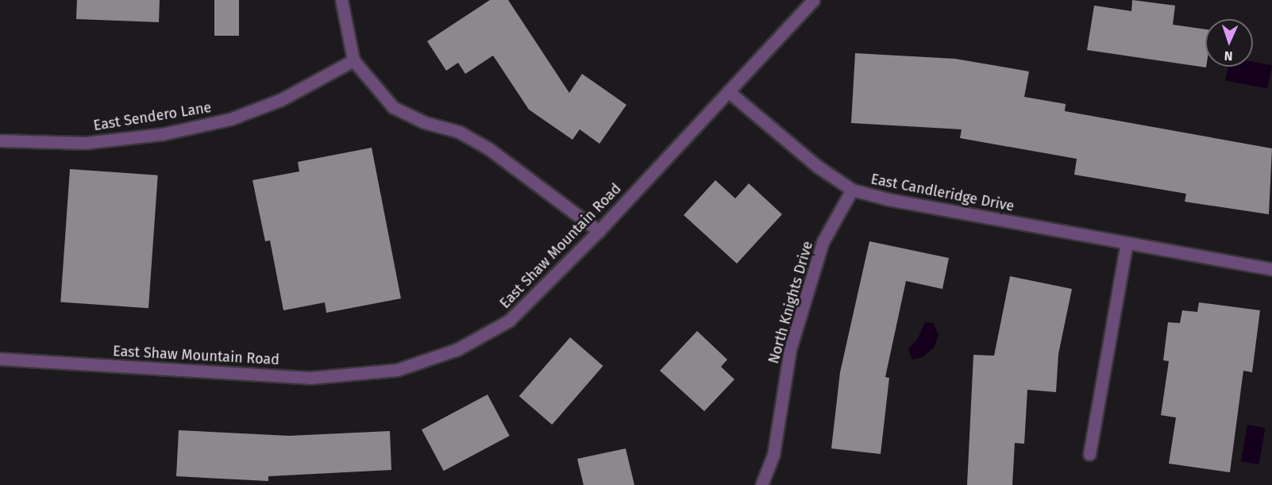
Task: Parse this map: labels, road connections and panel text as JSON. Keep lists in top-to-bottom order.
{
  "streets": {
    "street": [
      "East Sendero Lane",
      "East Candleridge Drive",
      "East Shaw Mountain Road",
      "North Knights Drive"
    ]
  },
  "crossings": [
    ["East Candleridge Drive", "East Shaw Mountain Road"],
    ["East Candleridge Drive", "North Knights Drive"]
  ],
  "north": "bottom"
}
